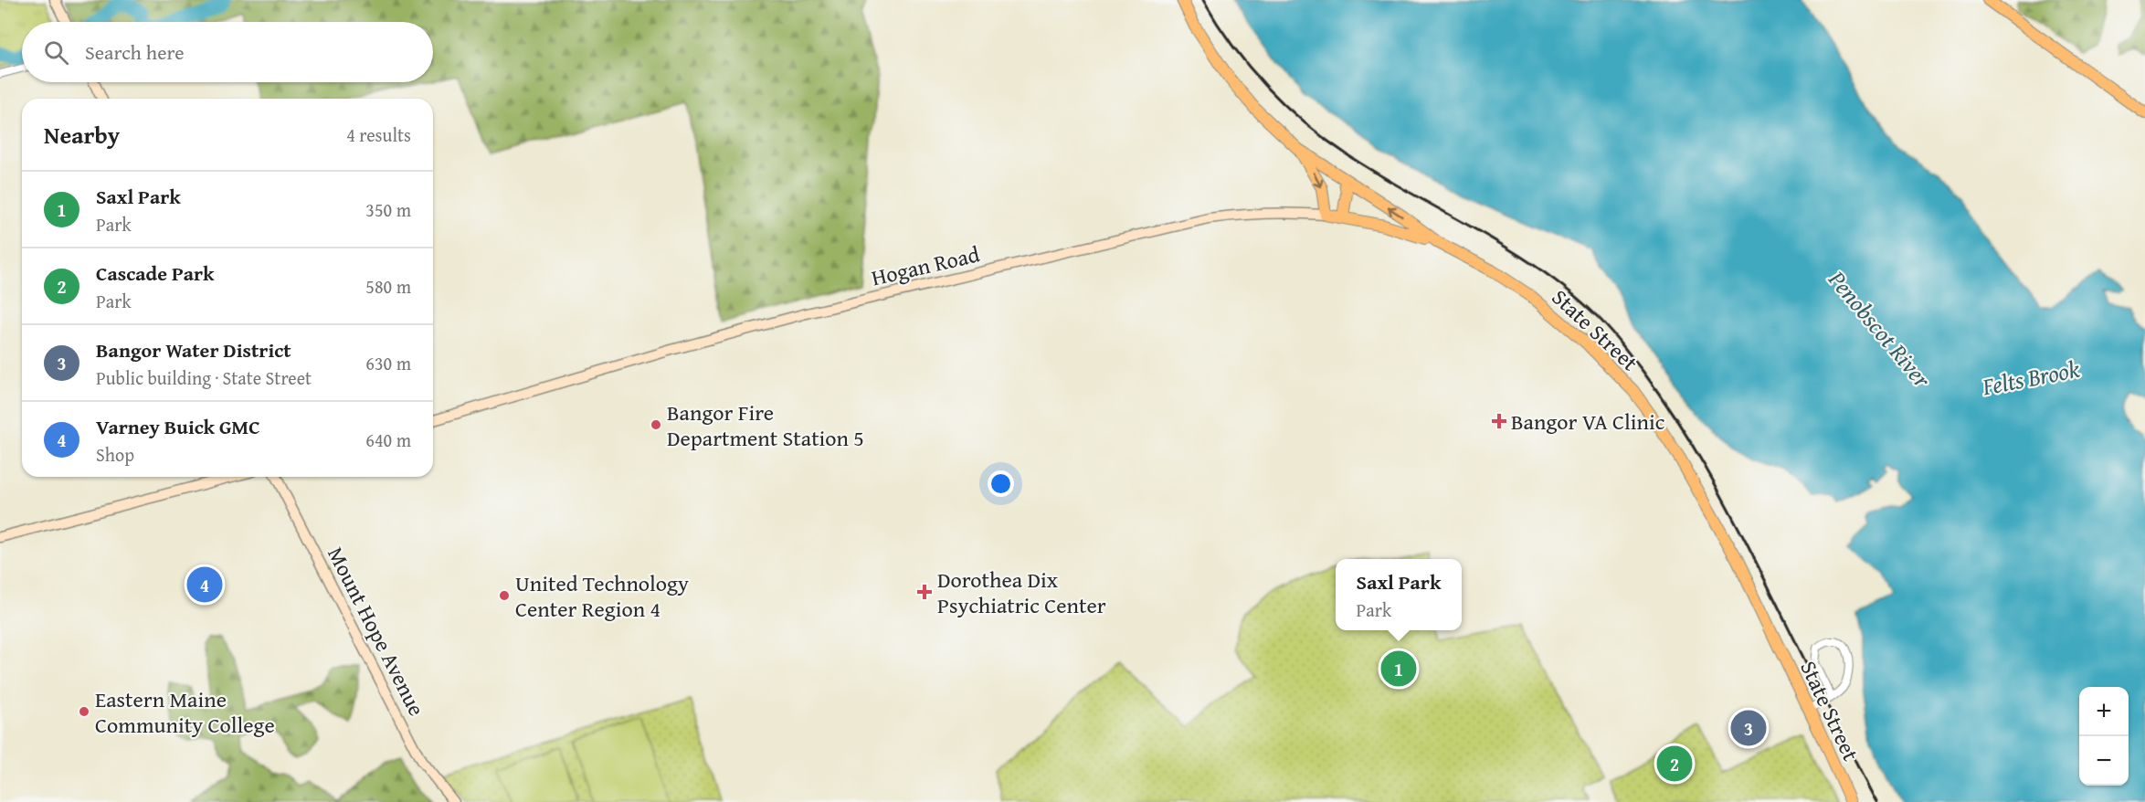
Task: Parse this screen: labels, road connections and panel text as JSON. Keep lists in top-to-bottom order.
{
  "streets": {
    "main road": ["Hogan Road", "State Street", "Mount Hope Avenue"]
  },
  "crossings": [
    ["Hogan Road", "State Street"]
  ],
  "water": ["Penobscot River", "Felts Brook"],
  "places": {
    "health": ["Bangor VA Clinic", "Dorothea Dix Psychiatric Center"],
    "other": ["Bangor Fire Department Station 5", "United Technology Center Region 4", "Eastern Maine Community College"]
  },
  "page": {
    "search": "Search here",
    "heading": ["Nearby", "4 results"],
    "list": [
      {
        "mark": "1",
        "name": "Saxl Park",
        "note": "Park",
        "value": "350 m"
      },
      {
        "mark": "2",
        "name": "Cascade Park",
        "note": "Park",
        "value": "580 m"
      },
      {
        "mark": "3",
        "name": "Bangor Water District",
        "note": "Public building · State Street",
        "value": "630 m"
      },
      {
        "mark": "4",
        "name": "Varney Buick GMC",
        "note": "Shop",
        "value": "640 m"
      }
    ],
    "popup": ["Saxl Park", "Park"],
    "pins": [
      "4",
      "1",
      "3",
      "2"
    ],
    "map_buttons": ["+", "−"]
  }
}
